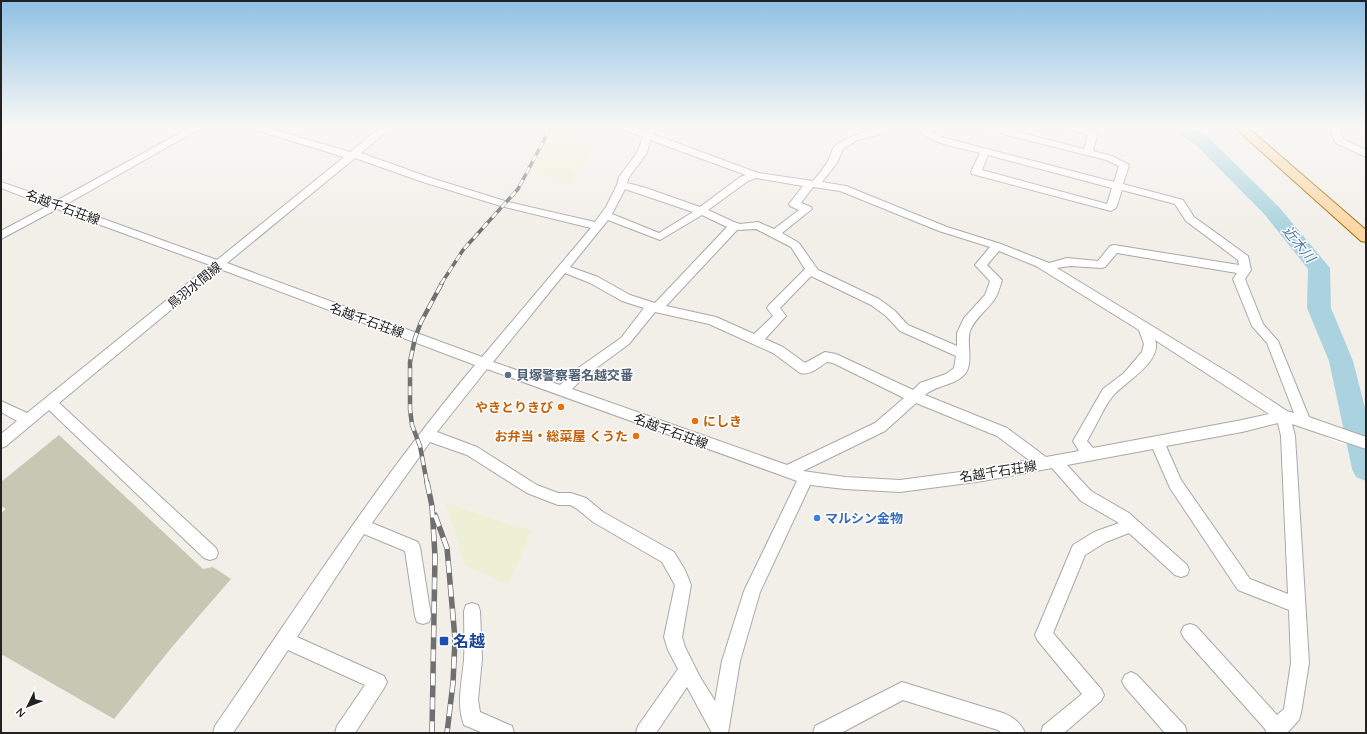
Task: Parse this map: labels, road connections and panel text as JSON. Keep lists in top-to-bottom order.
{
  "streets": {
    "street": ["名越千石荘線", "鳥羽水間線"]
  },
  "crossings": [
    ["名越千石荘線", "鳥羽水間線"]
  ],
  "water": ["近木川"],
  "places": {
    "other": [
      "貝塚警察署名越交番",
      "やきとりきび",
      "にしき",
      "お弁当・総菜屋 くうた",
      "マルシン金物"
    ],
    "transit": ["名越"]
  },
  "north": "bottom left"
}
